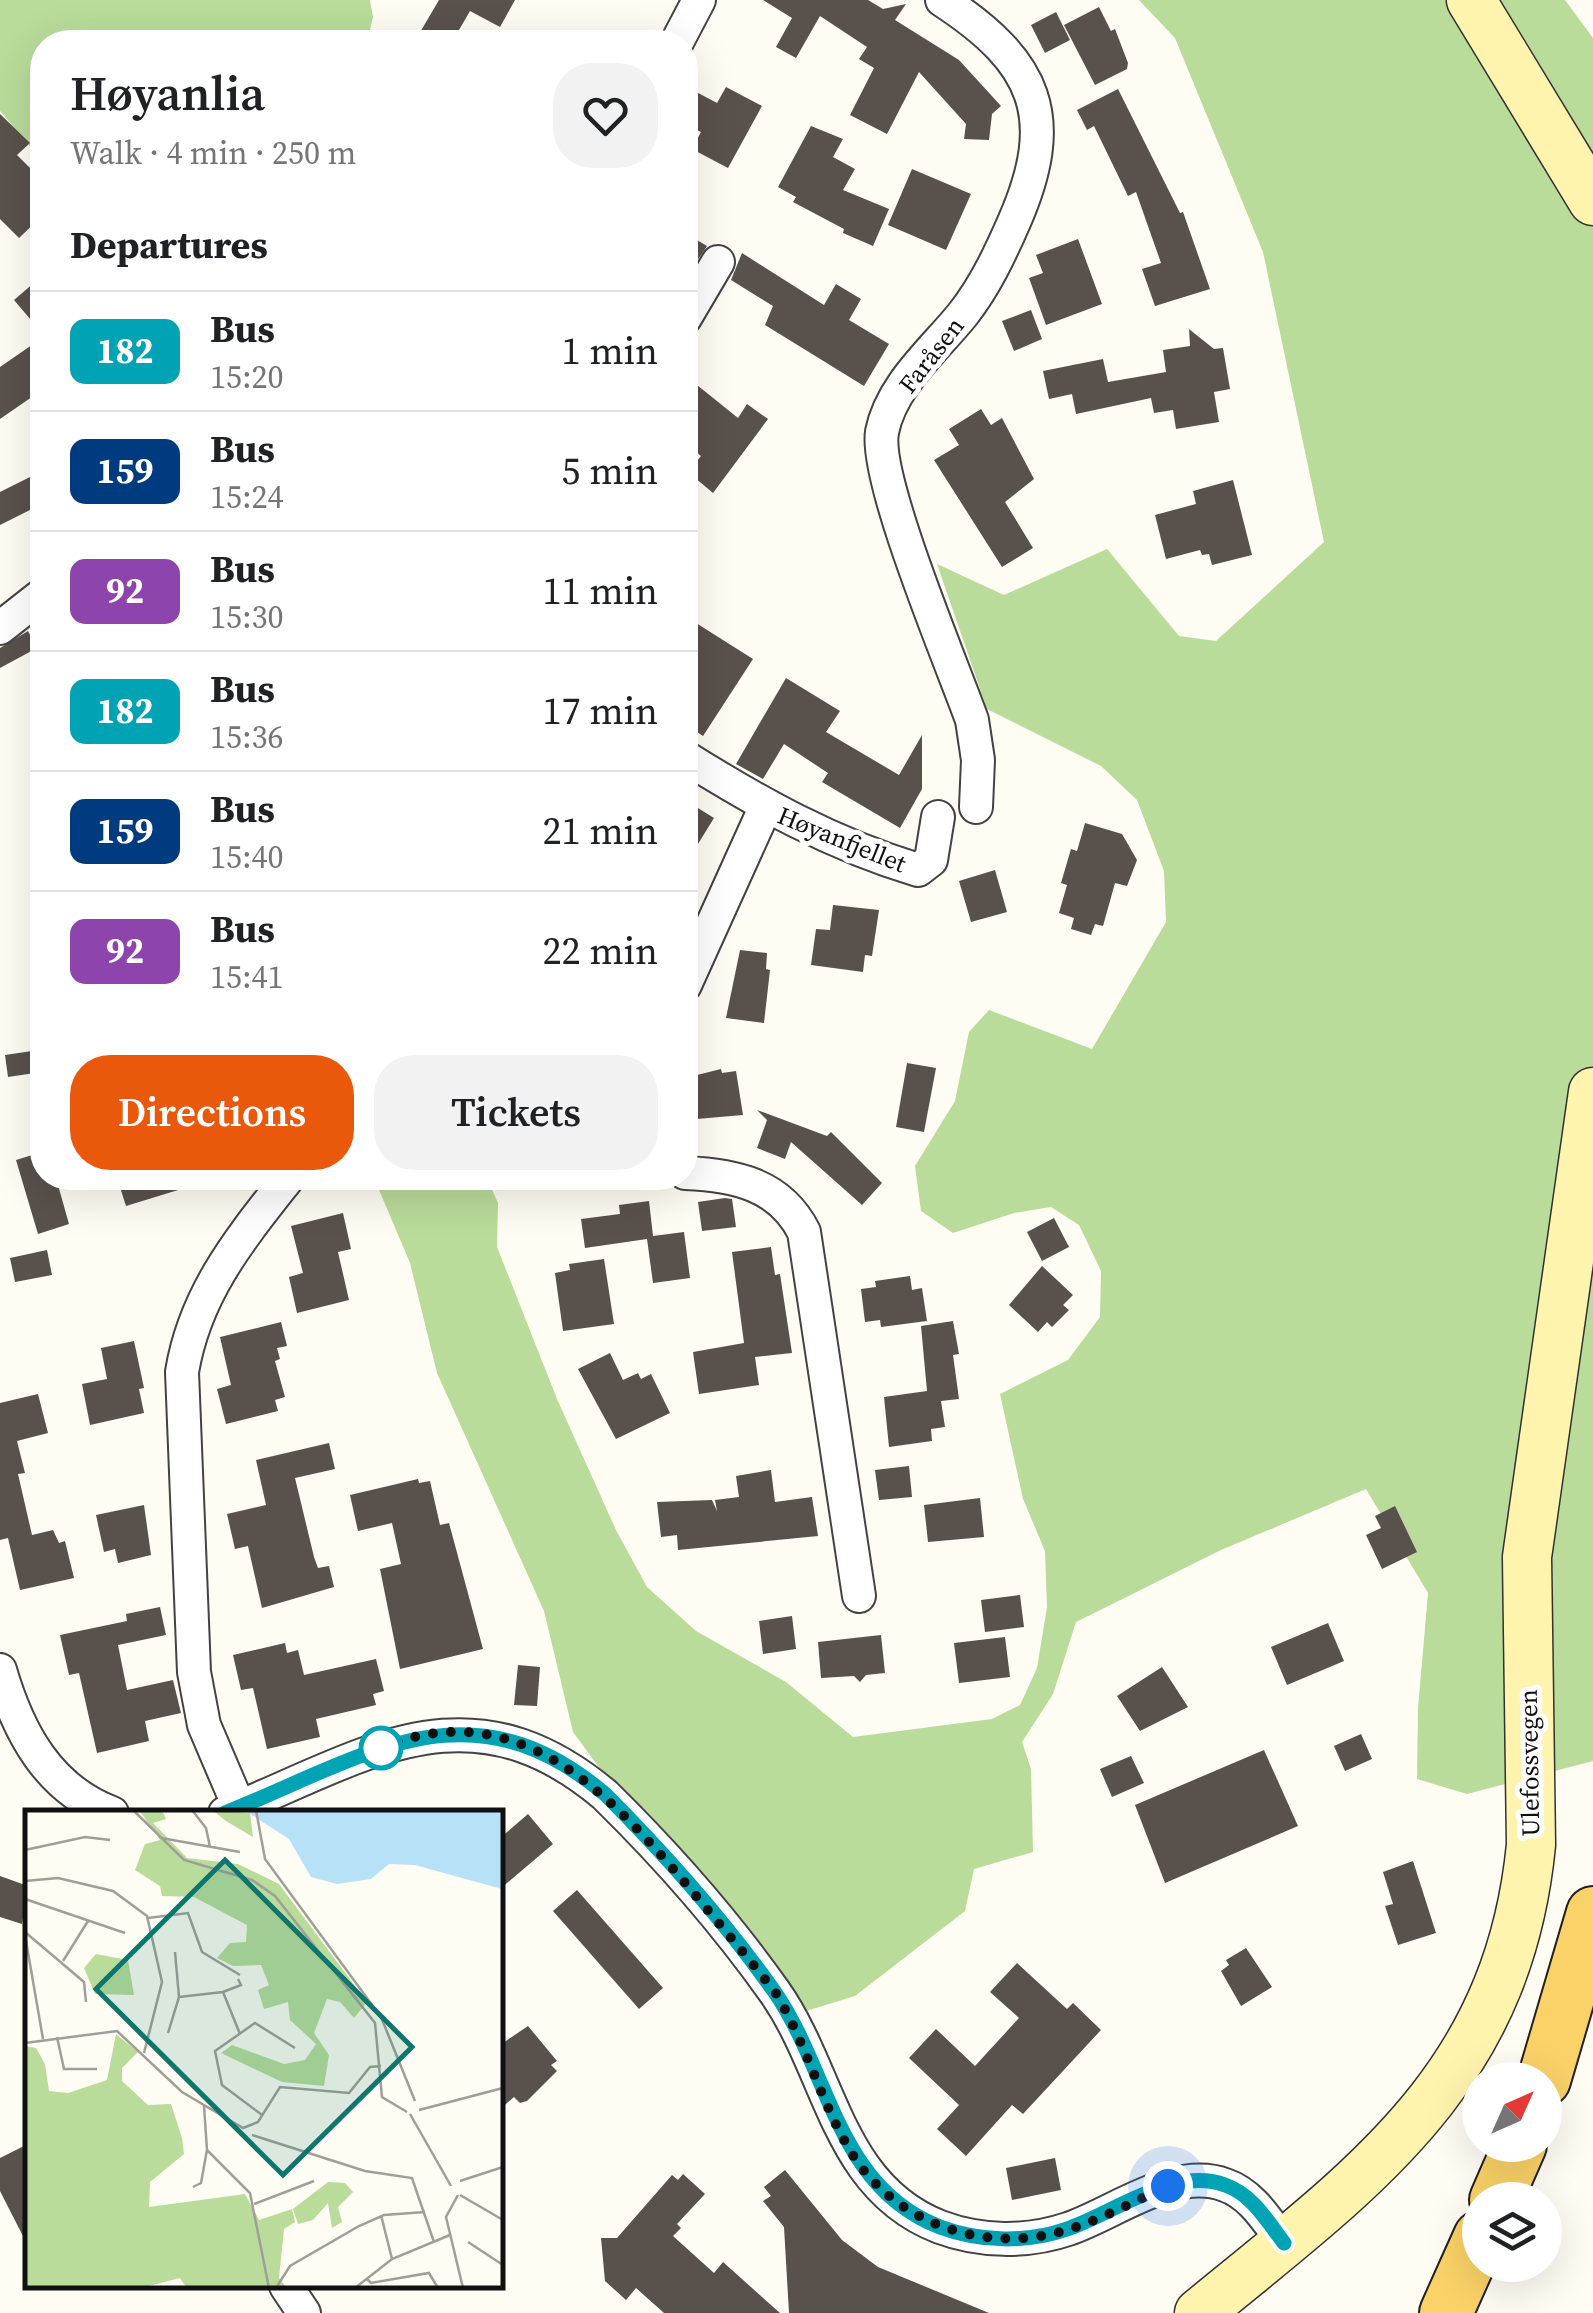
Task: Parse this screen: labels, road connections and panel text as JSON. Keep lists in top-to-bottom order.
{
  "streets": {
    "street": ["Faråsen", "Høyanfjellet", "Ulefossvegen"]
  },
  "lines": ["bus line 182"],
  "north": "top right",
  "page": {
    "heading": [
      ["Høyanlia", "Walk · 4 min · 250 m"],
      "Departures"
    ],
    "list": [
      {
        "mark": "182",
        "name": "Bus",
        "note": "15:20",
        "value": "1 min"
      },
      {
        "mark": "159",
        "name": "Bus",
        "note": "15:24",
        "value": "5 min"
      },
      {
        "mark": "92",
        "name": "Bus",
        "note": "15:30",
        "value": "11 min"
      },
      {
        "mark": "182",
        "name": "Bus",
        "note": "15:36",
        "value": "17 min"
      },
      {
        "mark": "159",
        "name": "Bus",
        "note": "15:40",
        "value": "21 min"
      },
      {
        "mark": "92",
        "name": "Bus",
        "note": "15:41",
        "value": "22 min"
      }
    ],
    "buttons": ["Directions", "Tickets"]
  }
}
